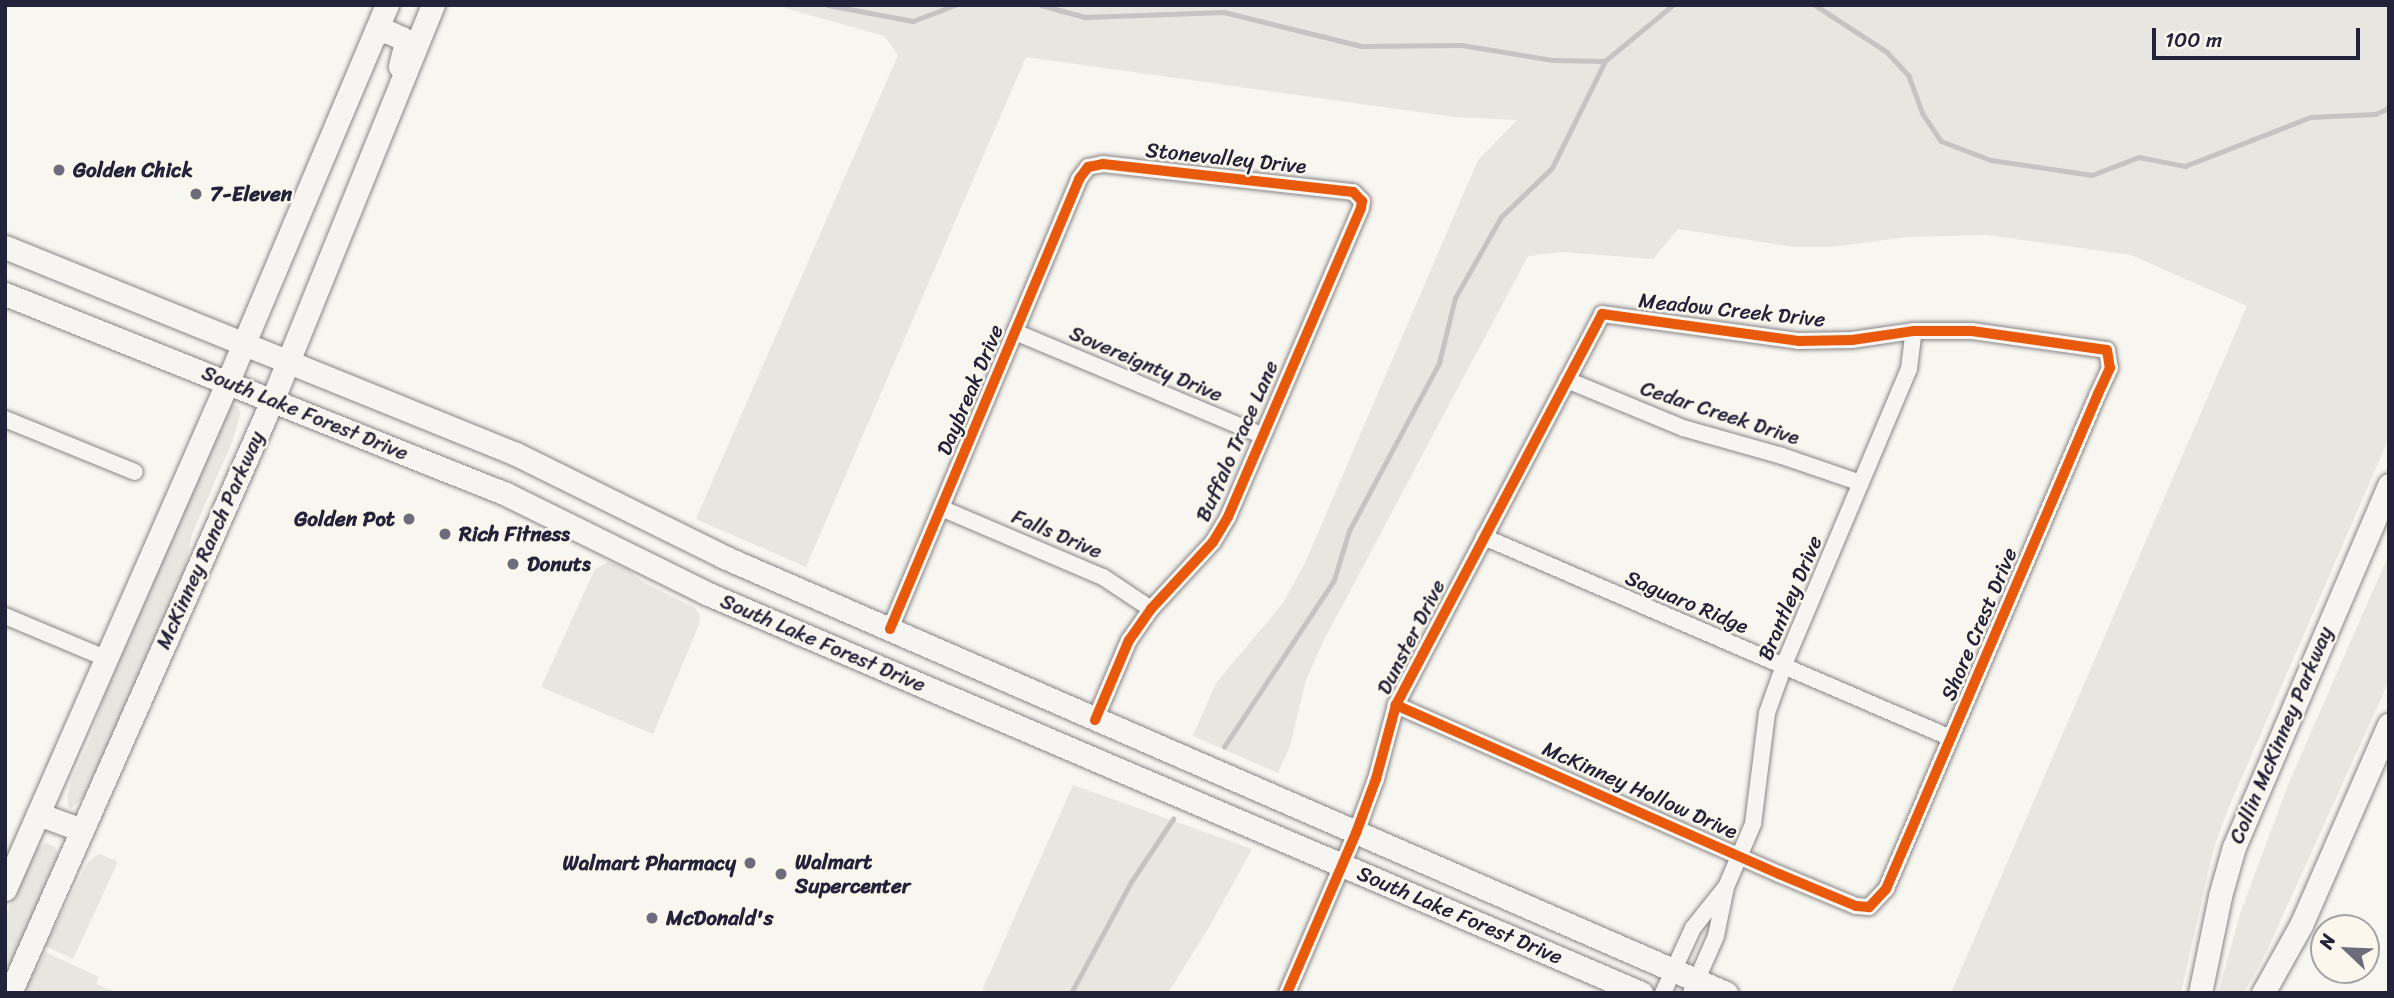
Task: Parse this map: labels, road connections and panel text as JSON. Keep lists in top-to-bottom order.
{
  "streets": {
    "main road": ["South Lake Forest Drive", "McKinney Ranch Parkway", "Collin McKinney Parkway"],
    "street": [
      "Stonevalley Drive",
      "Meadow Creek Drive",
      "Sovereignty Drive",
      "Daybreak Drive",
      "Cedar Creek Drive",
      "Buffalo Trace Lane",
      "Falls Drive",
      "Brantley Drive",
      "Saguaro Ridge",
      "Shore Crest Drive",
      "Dunster Drive",
      "McKinney Hollow Drive"
    ]
  },
  "crossings": [
    ["Stonevalley Drive", "Daybreak Drive"],
    ["Stonevalley Drive", "Buffalo Trace Lane"],
    ["Meadow Creek Drive", "Brantley Drive"],
    ["Meadow Creek Drive", "Shore Crest Drive"],
    ["Meadow Creek Drive", "Dunster Drive"],
    ["Sovereignty Drive", "Daybreak Drive"],
    ["Sovereignty Drive", "Buffalo Trace Lane"],
    ["Daybreak Drive", "South Lake Forest Drive"],
    ["Daybreak Drive", "Falls Drive"],
    ["South Lake Forest Drive", "Buffalo Trace Lane"],
    ["South Lake Forest Drive", "McKinney Ranch Parkway"],
    ["South Lake Forest Drive", "Brantley Drive"],
    ["South Lake Forest Drive", "Dunster Drive"],
    ["Cedar Creek Drive", "Brantley Drive"],
    ["Cedar Creek Drive", "Dunster Drive"],
    ["Buffalo Trace Lane", "Falls Drive"],
    ["Brantley Drive", "Saguaro Ridge"],
    ["Brantley Drive", "McKinney Hollow Drive"],
    ["Saguaro Ridge", "Shore Crest Drive"],
    ["Saguaro Ridge", "Dunster Drive"],
    ["Shore Crest Drive", "McKinney Hollow Drive"],
    ["Dunster Drive", "McKinney Hollow Drive"]
  ],
  "places": [
    "Golden Chick",
    "7-Eleven",
    "Golden Pot",
    "Rich Fitness",
    "Donuts",
    "Walmart Pharmacy",
    "Walmart Supercenter",
    "McDonald's"
  ],
  "scale_bar": "100 m",
  "north": "top left"
}
